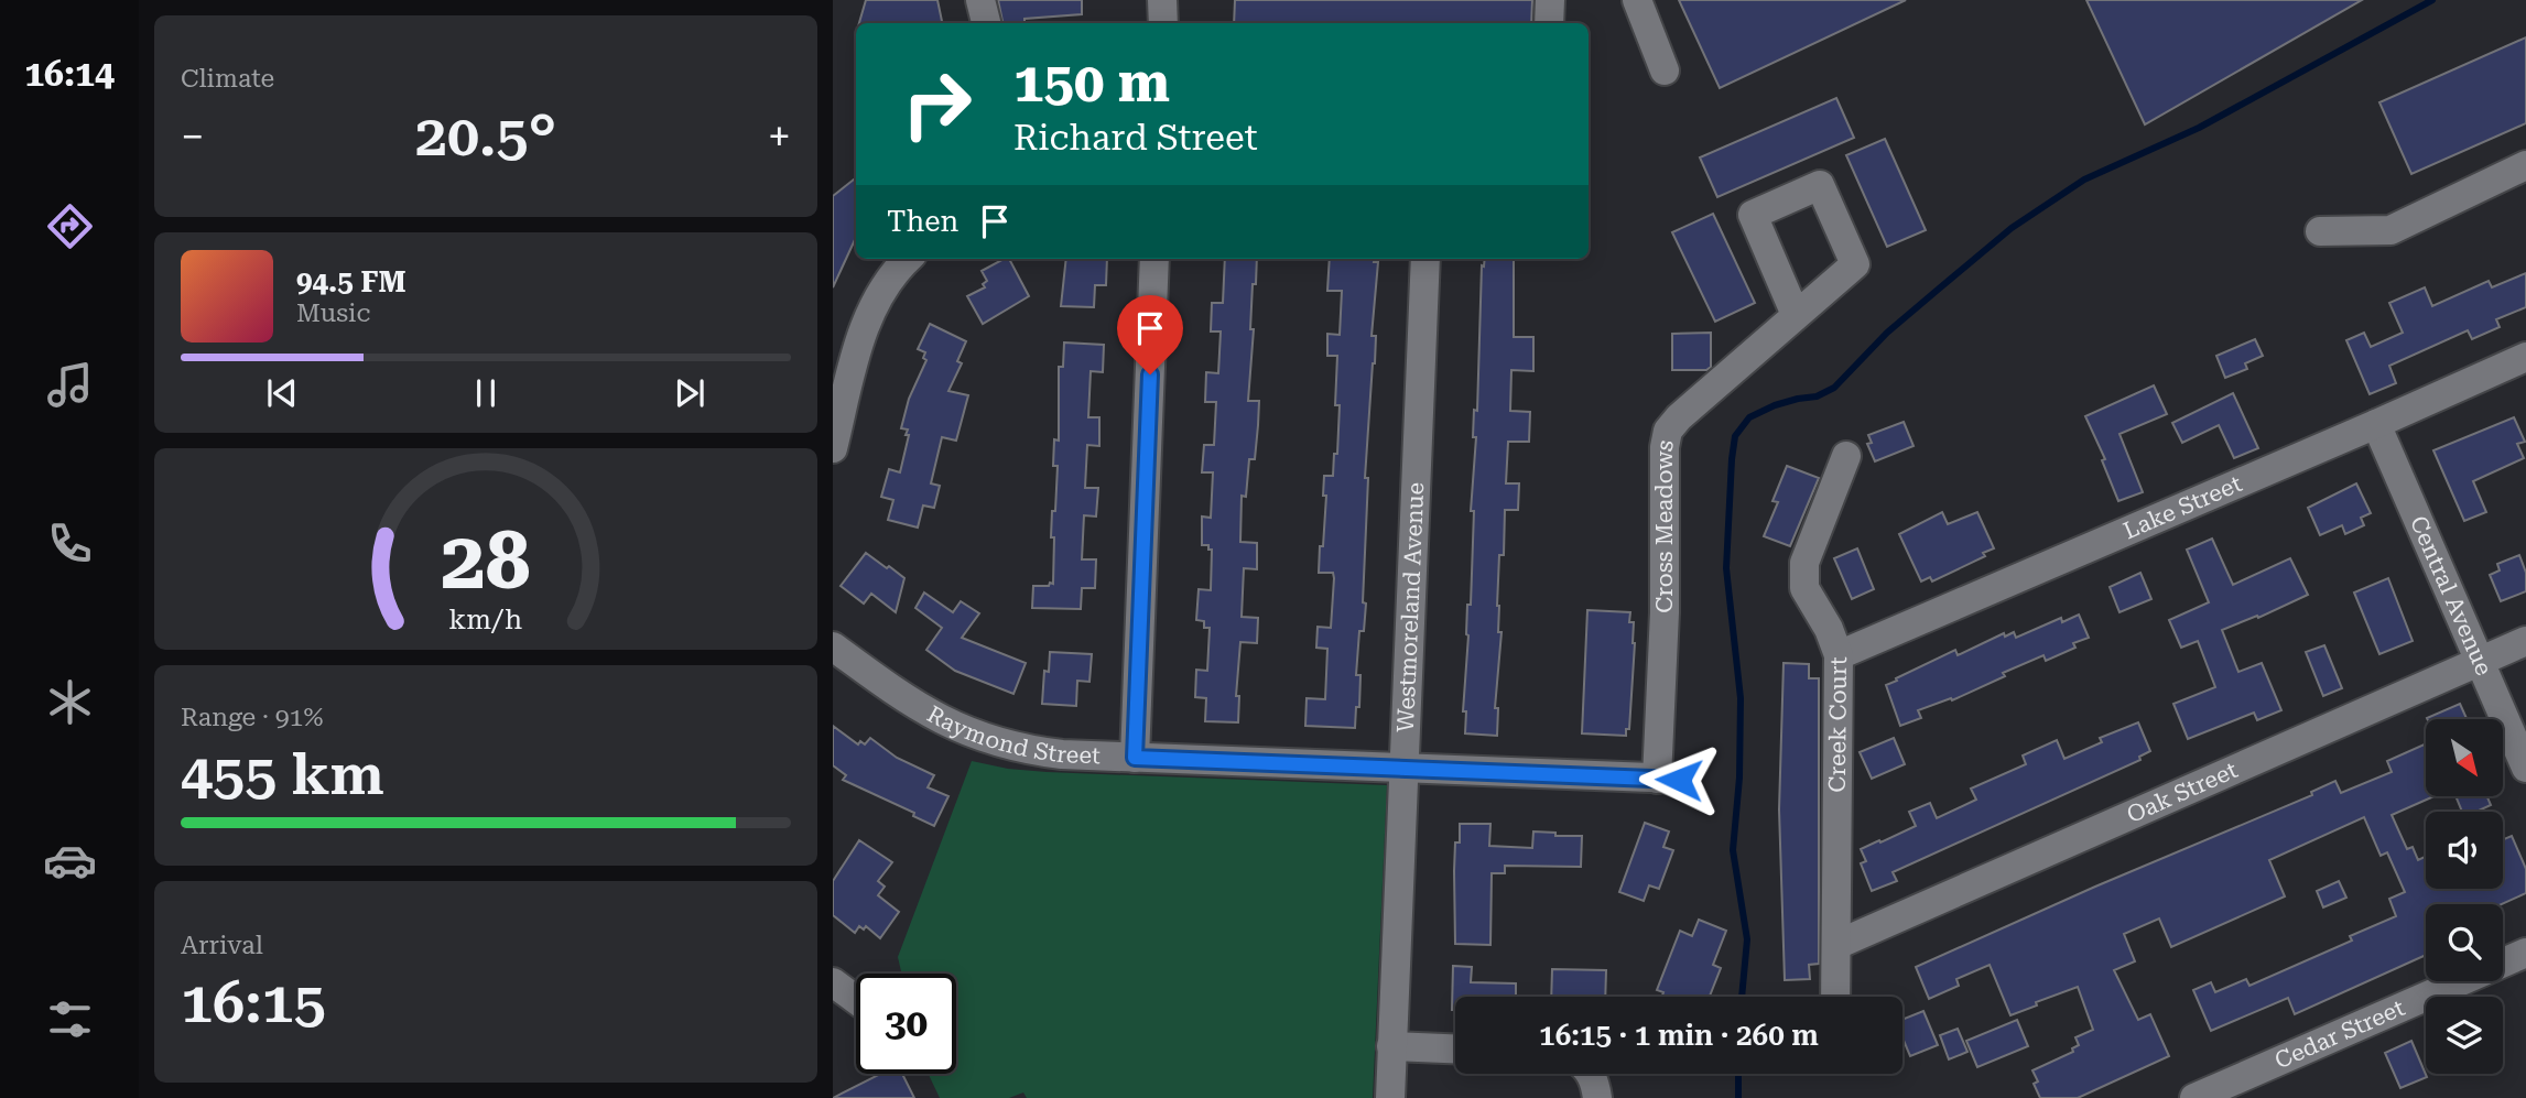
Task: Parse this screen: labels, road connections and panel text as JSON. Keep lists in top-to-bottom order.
{
  "streets": {
    "street": [
      "Lake Street",
      "Cross Meadows",
      "Central Avenue",
      "Westmoreland Avenue",
      "Creek Court",
      "Raymond Street",
      "Oak Street",
      "Cedar Street"
    ]
  },
  "crossings": [
    ["Lake Street", "Central Avenue"],
    ["Lake Street", "Creek Court"],
    ["Cross Meadows", "Raymond Street"],
    ["Central Avenue", "Oak Street"],
    ["Westmoreland Avenue", "Raymond Street"],
    ["Creek Court", "Oak Street"]
  ],
  "north": "bottom right",
  "page": {
    "tabs": "16:14",
    "tile": [
      "Climate",
      ["Range · 91%", "455 km"],
      ["Arrival", "16:15"]
    ],
    "turn": ["150 m", "Richard Street"],
    "heat": ["−", "20.5°", "+"],
    "then": "Then",
    "song": ["94.5 FM", "Music"],
    "limit": "30",
    "trip": "16:15 · 1 min · 260 m",
    "gauge": ["28", "km/h"]
  }
}
